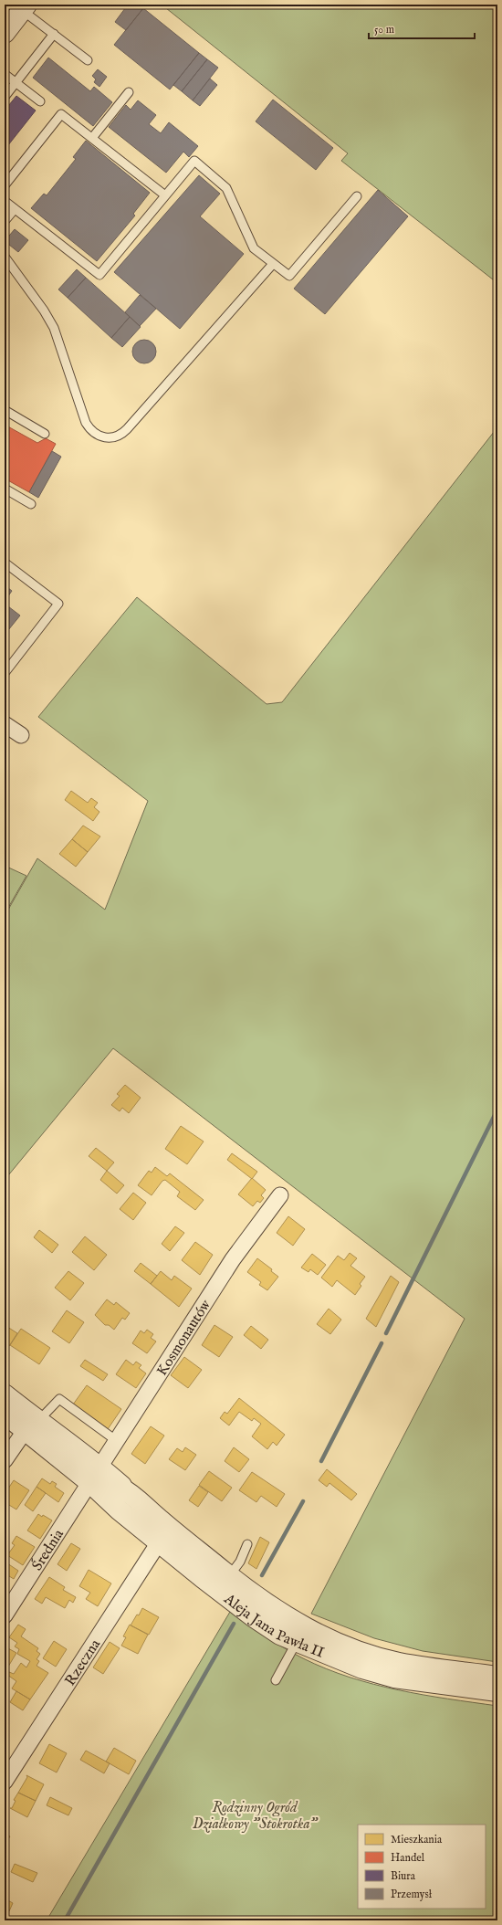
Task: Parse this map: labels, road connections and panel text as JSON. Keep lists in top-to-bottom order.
{
  "streets": {
    "street": [
      "Kosmonautów",
      "Średnia",
      "Aleja Jana Pawła II",
      "Rzeczna"
    ]
  },
  "crossings": [
    ["Kosmonautów", "Średnia"],
    ["Kosmonautów", "Aleja Jana Pawła II"],
    ["Średnia", "Aleja Jana Pawła II"],
    ["Aleja Jana Pawła II", "Rzeczna"]
  ],
  "parks": ["Rodzinny Ogród Działkowy \"Stokrotka\""],
  "legend": [
    "Mieszkania",
    "Handel",
    "Biura",
    "Przemysł"
  ],
  "scale_bar": "50 m"
}
